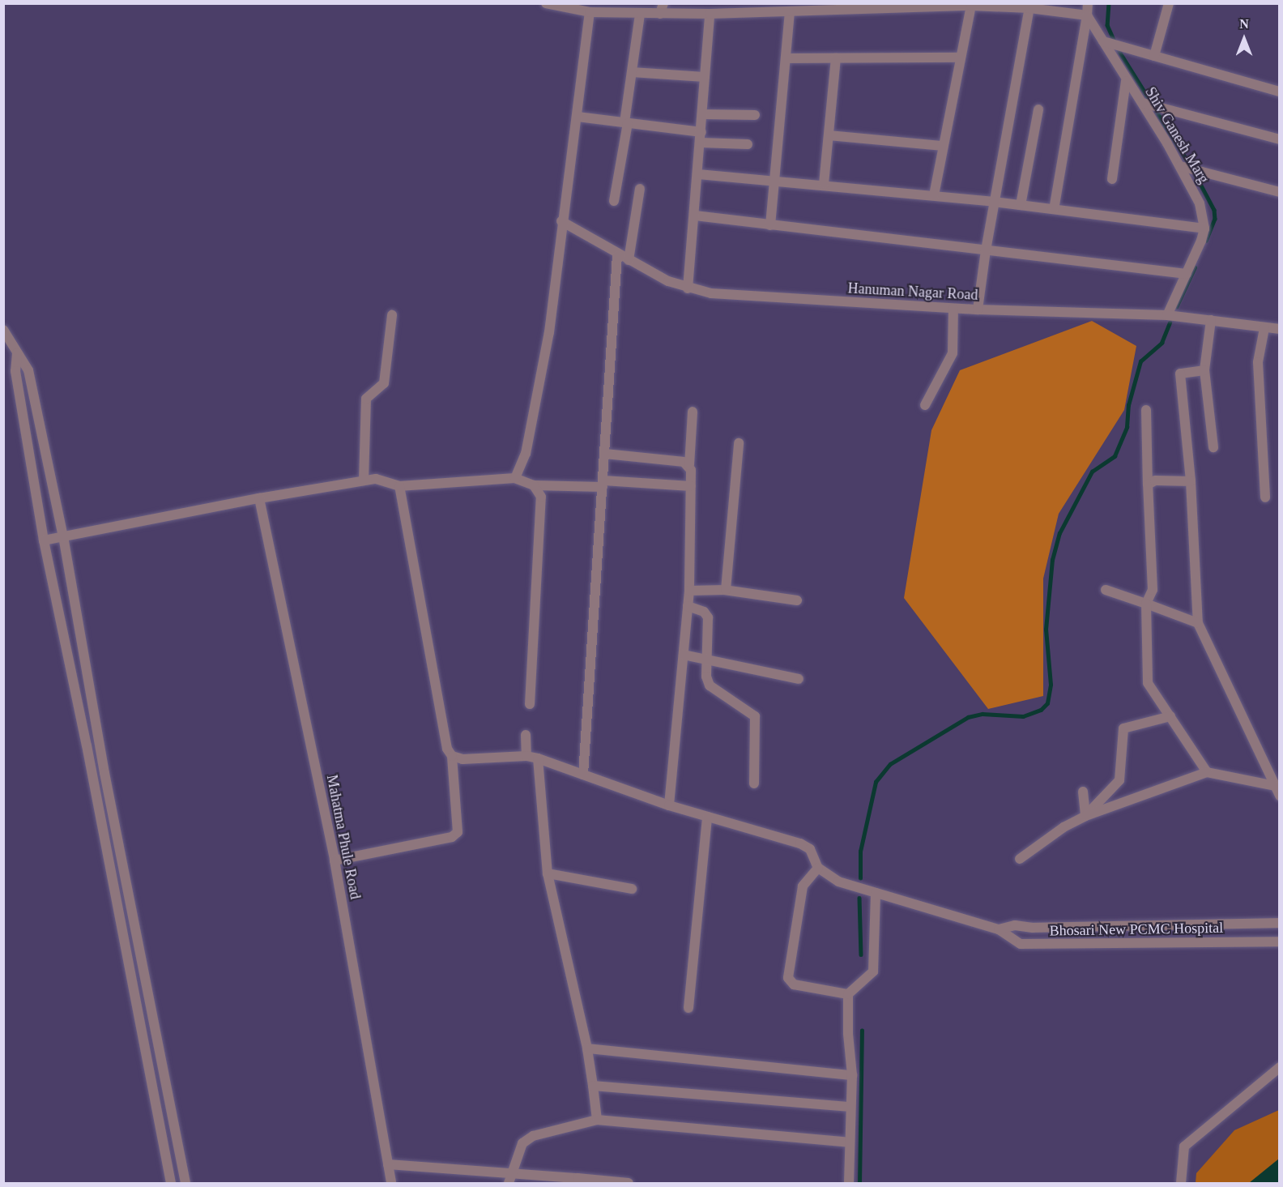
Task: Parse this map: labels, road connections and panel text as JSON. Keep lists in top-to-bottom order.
{
  "streets": {
    "street": [
      "Shiv Ganesh Marg",
      "Hanuman Nagar Road",
      "Mahatma Phule Road",
      "Bhosari New PCMC Hospital"
    ]
  },
  "crossings": [
    ["Shiv Ganesh Marg", "Hanuman Nagar Road"]
  ],
  "north": "top"
}
